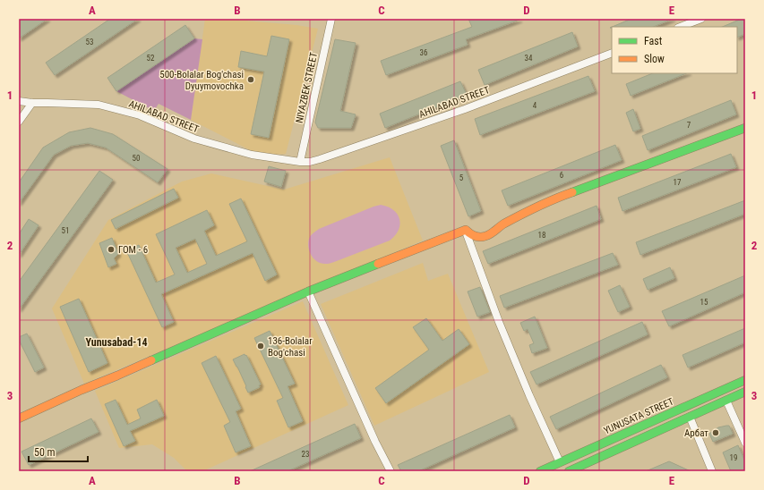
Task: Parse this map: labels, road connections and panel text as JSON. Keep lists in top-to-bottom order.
{
  "streets": {
    "street": ["NIYAZBEK STREET", "AHILABAD STREET", "YUNUSATA STREET"]
  },
  "crossings": [
    ["NIYAZBEK STREET", "AHILABAD STREET"]
  ],
  "districts": ["Yunusabad-14"],
  "places": [
    "500-Bolalar Bog'chasi Dyuymovochka",
    "ГОМ - 6",
    "136-Bolalar Bog'chasi",
    "Арбат"
  ],
  "house_numbers": [
    "53",
    "36",
    "52",
    "34",
    "4",
    "7",
    "50",
    "6",
    "5",
    "17",
    "51",
    "18",
    "15",
    "23",
    "19"
  ],
  "legend": ["Fast", "Slow"],
  "scale_bar": "50 m",
  "grid": {
    "columns": [
      "A",
      "B",
      "C",
      "D",
      "E"
    ],
    "rows": ["1", "2", "3"]
  }
}
